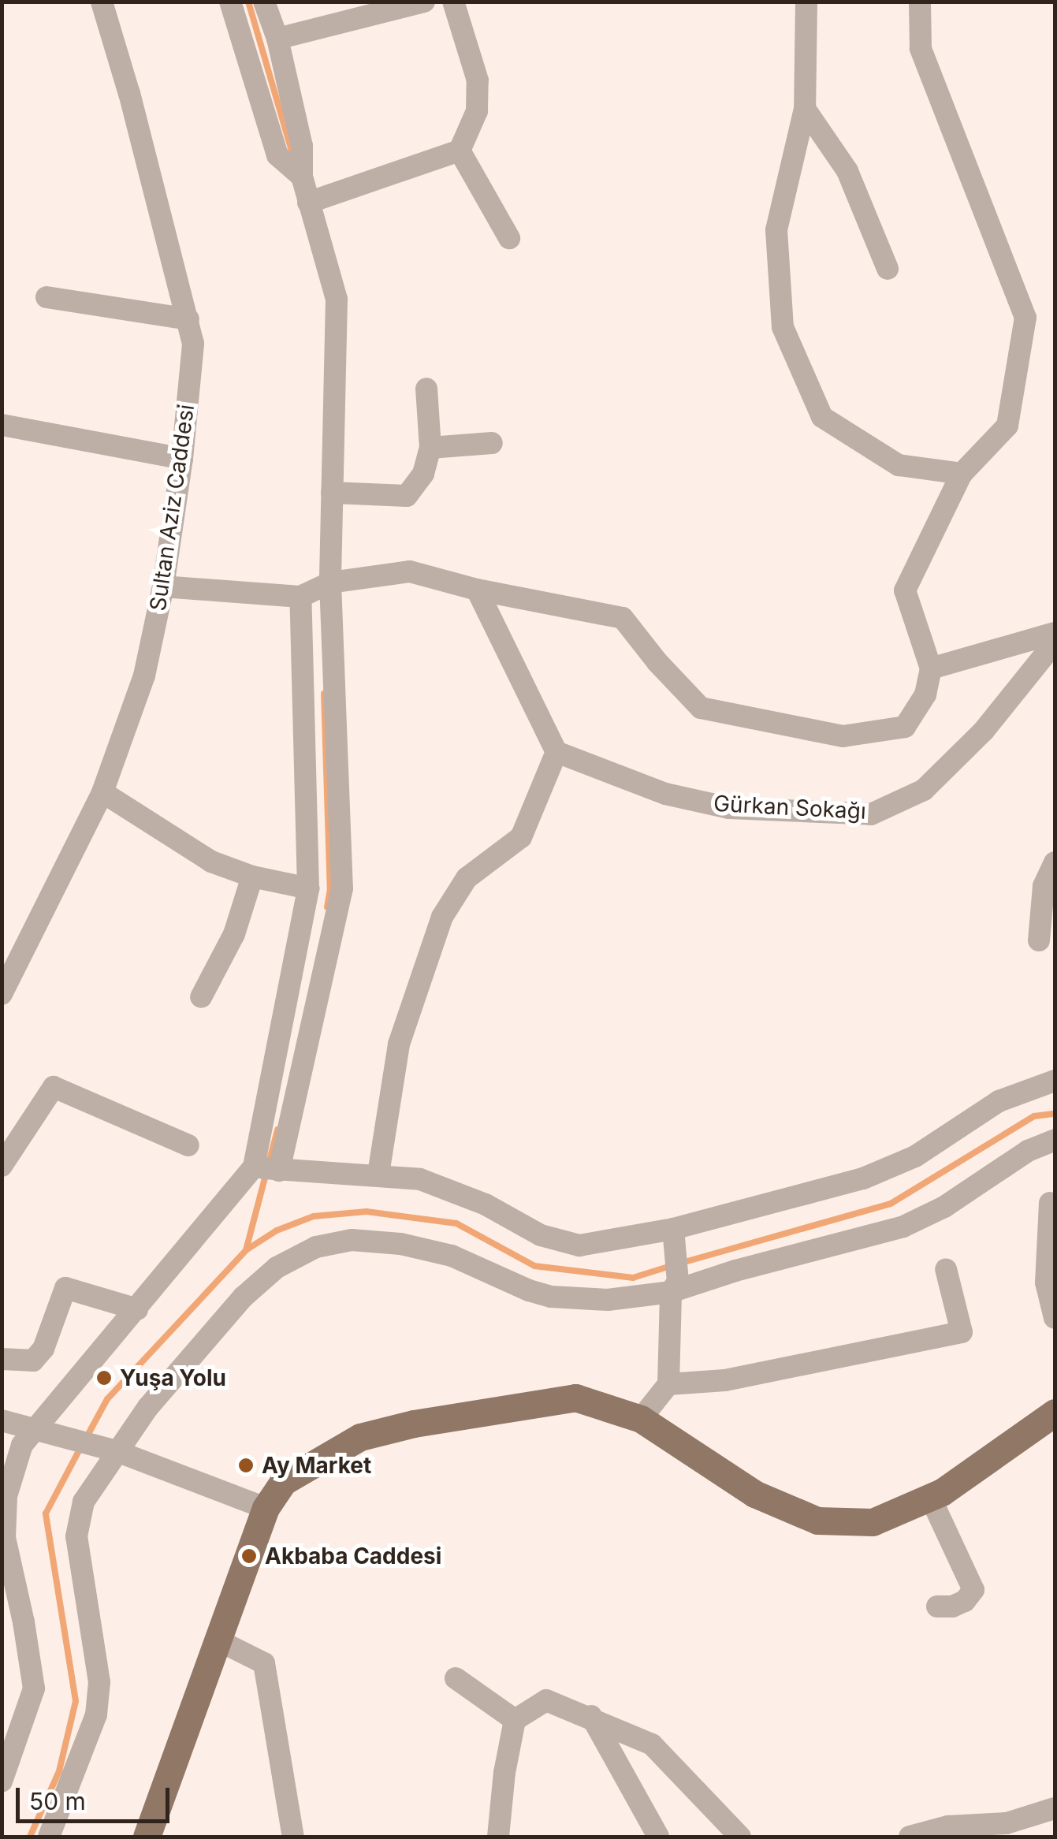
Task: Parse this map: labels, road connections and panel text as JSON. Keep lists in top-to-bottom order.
{
  "streets": {
    "street": ["Sultan Aziz Caddesi", "Gürkan Sokağı"]
  },
  "places": ["Yuşa Yolu", "Ay Market", "Akbaba Caddesi"],
  "scale_bar": "50 m"
}
